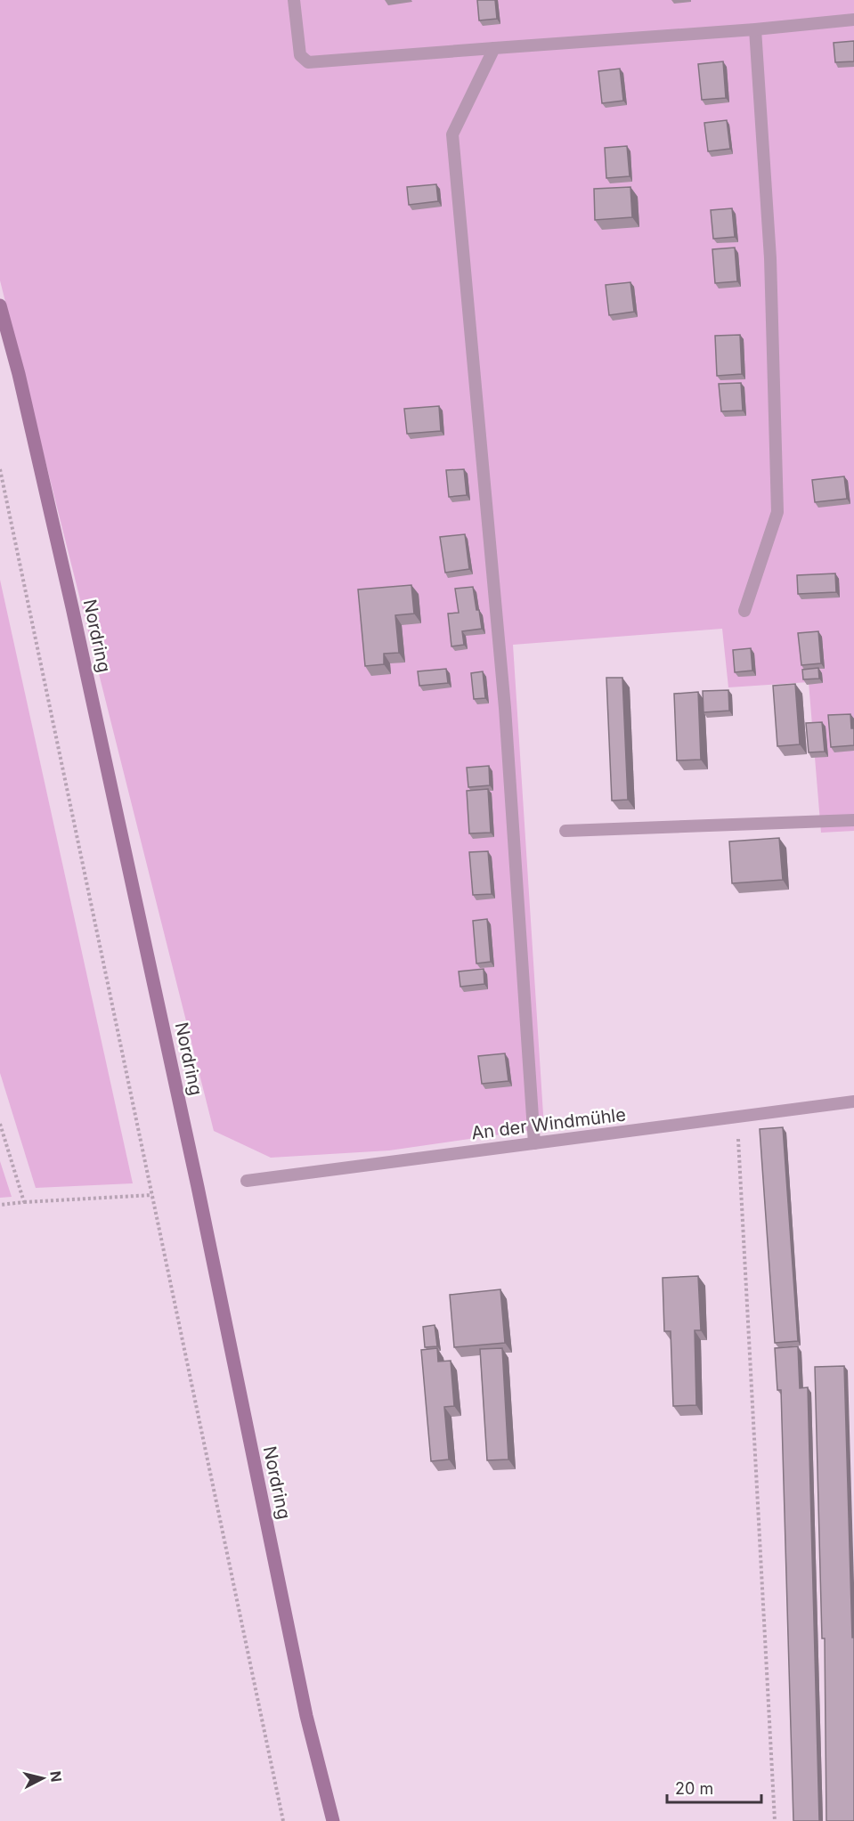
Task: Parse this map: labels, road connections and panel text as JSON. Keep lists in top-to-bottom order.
{
  "streets": {
    "main road": ["Nordring"],
    "lane": ["An der Windmühle"]
  },
  "scale_bar": "20 m",
  "north": "right"
}
